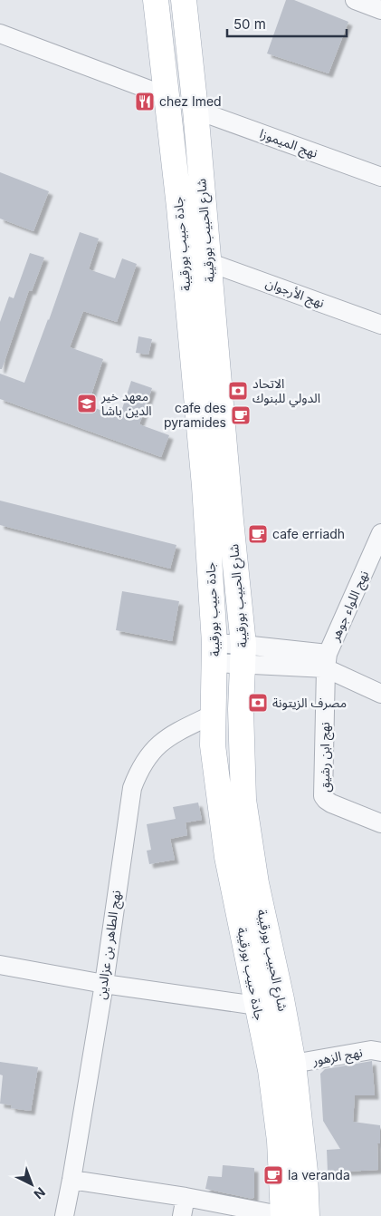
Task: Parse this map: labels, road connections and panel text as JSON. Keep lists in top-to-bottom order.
{
  "streets": {
    "main road": ["شارع الحبيب بورقيبة", "جادة حبيب بورقيبة"],
    "street": [
      "نهج الميموزا",
      "نهج الأرجوان",
      "نهج اللواء جوهر",
      "نهج ابن رشيق",
      "نهج الطاهر بن عزالدين",
      "نهج الزهور"
    ]
  },
  "crossings": [
    ["نهج الميموزا", "شارع الحبيب بورقيبة"],
    ["شارع الحبيب بورقيبة", "نهج الأرجوان"],
    ["شارع الحبيب بورقيبة", "نهج الزهور"],
    ["جادة حبيب بورقيبة", "نهج الطاهر بن عزالدين"],
    ["نهج اللواء جوهر", "نهج ابن رشيق"]
  ],
  "places": {
    "restaurant": ["chez Imed"],
    "bank": ["الاتحاد الدولي للبنوك", "مصرف الزيتونة"],
    "school or university": ["معهد خير الدين باشا"],
    "cafe": ["cafe des pyramides", "cafe erriadh", "la veranda"]
  },
  "scale_bar": "50 m",
  "north": "bottom right"
}
